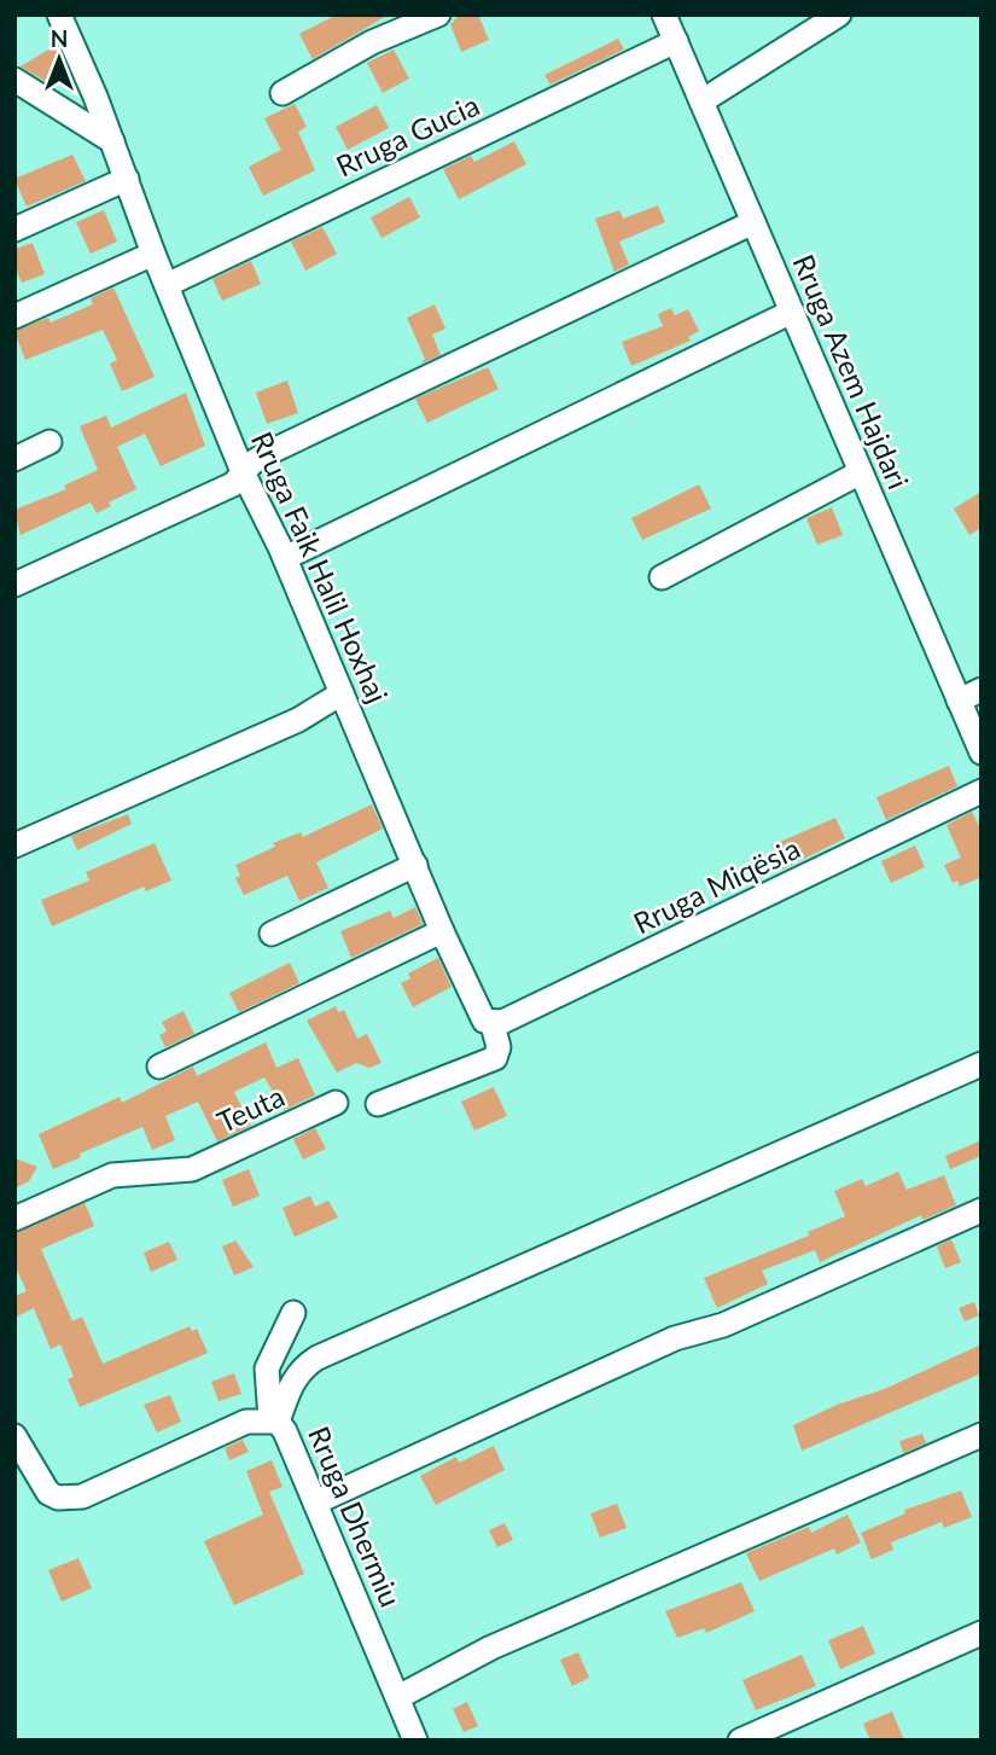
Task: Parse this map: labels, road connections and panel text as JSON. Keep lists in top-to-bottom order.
{
  "streets": {
    "street": [
      "Rruga Gucia",
      "Rruga Azem Hajdari",
      "Rruga Faik Halil Hoxhaj",
      "Rruga Miqësia",
      "Teuta",
      "Rruga Dhermiu"
    ]
  },
  "crossings": [
    ["Rruga Gucia", "Rruga Azem Hajdari"],
    ["Rruga Gucia", "Rruga Faik Halil Hoxhaj"],
    ["Rruga Faik Halil Hoxhaj", "Rruga Miqësia"]
  ],
  "north": "top"
}
